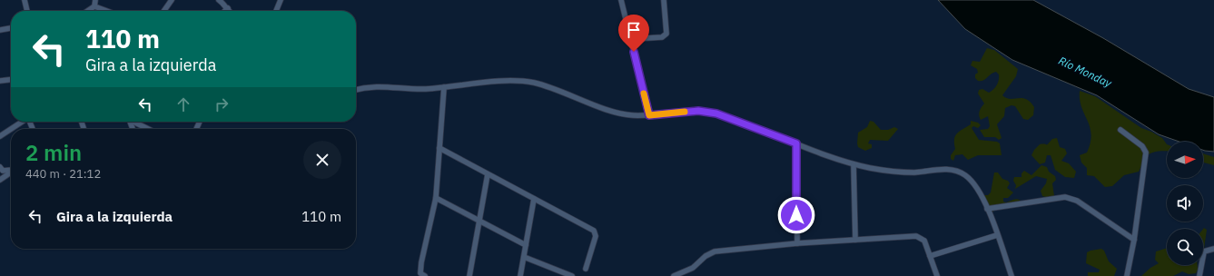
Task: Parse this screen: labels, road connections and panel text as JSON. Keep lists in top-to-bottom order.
{
  "water": ["Río Monday"],
  "north": "right",
  "page": {
    "turn": ["110 m", "Gira a la izquierda"],
    "heading": ["2 min", "440 m · 21:12"],
    "list": [
      {
        "name": "Gira a la izquierda",
        "value": "110 m"
      }
    ]
  }
}
